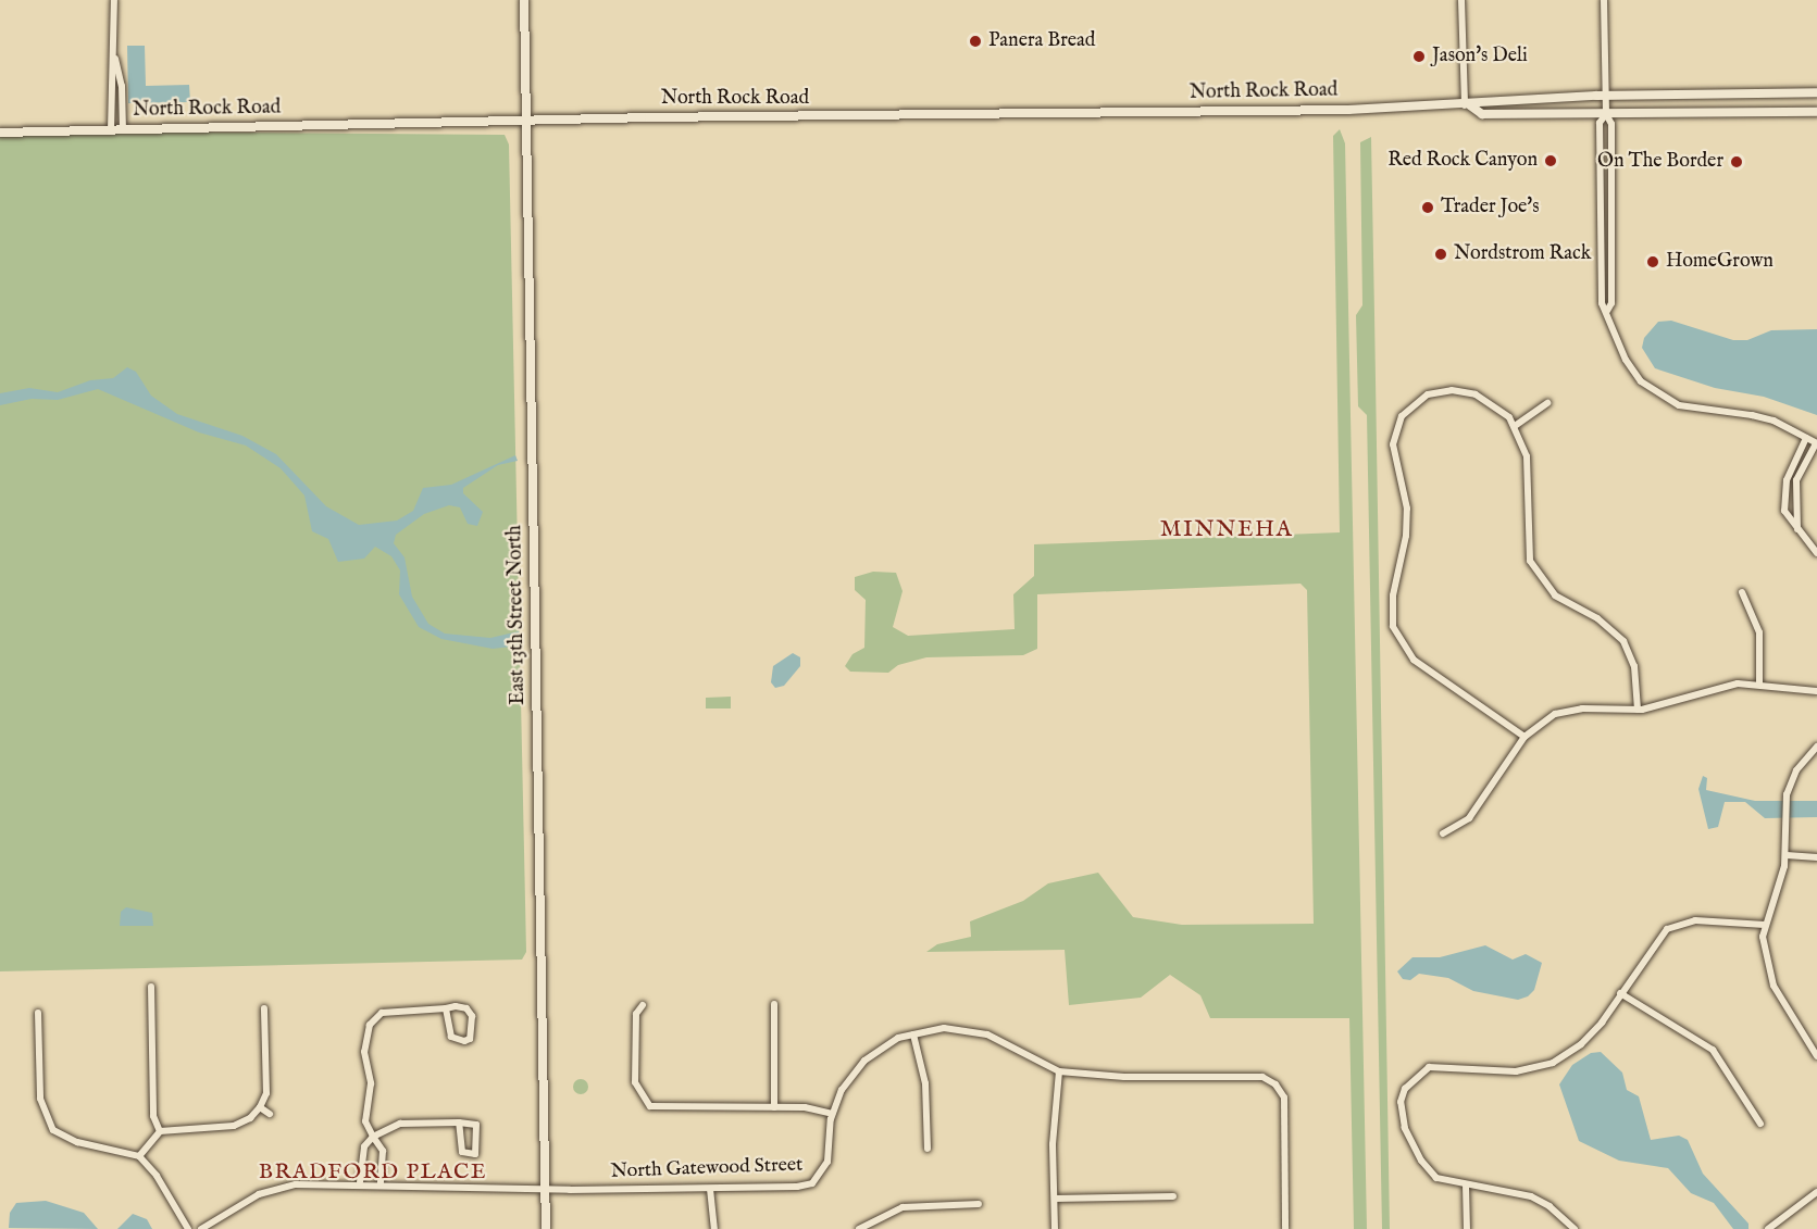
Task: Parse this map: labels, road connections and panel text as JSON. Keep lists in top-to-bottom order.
{
  "streets": {
    "main road": ["North Rock Road", "East 13th Street North"],
    "street": ["North Gatewood Street"]
  },
  "crossings": [
    ["North Rock Road", "East 13th Street North"],
    ["East 13th Street North", "North Gatewood Street"]
  ],
  "districts": ["MINNEHA", "BRADFORD PLACE"],
  "places": [
    "Panera Bread",
    "Jason's Deli",
    "Red Rock Canyon",
    "On The Border",
    "Trader Joe's",
    "Nordstrom Rack",
    "HomeGrown"
  ]
}
